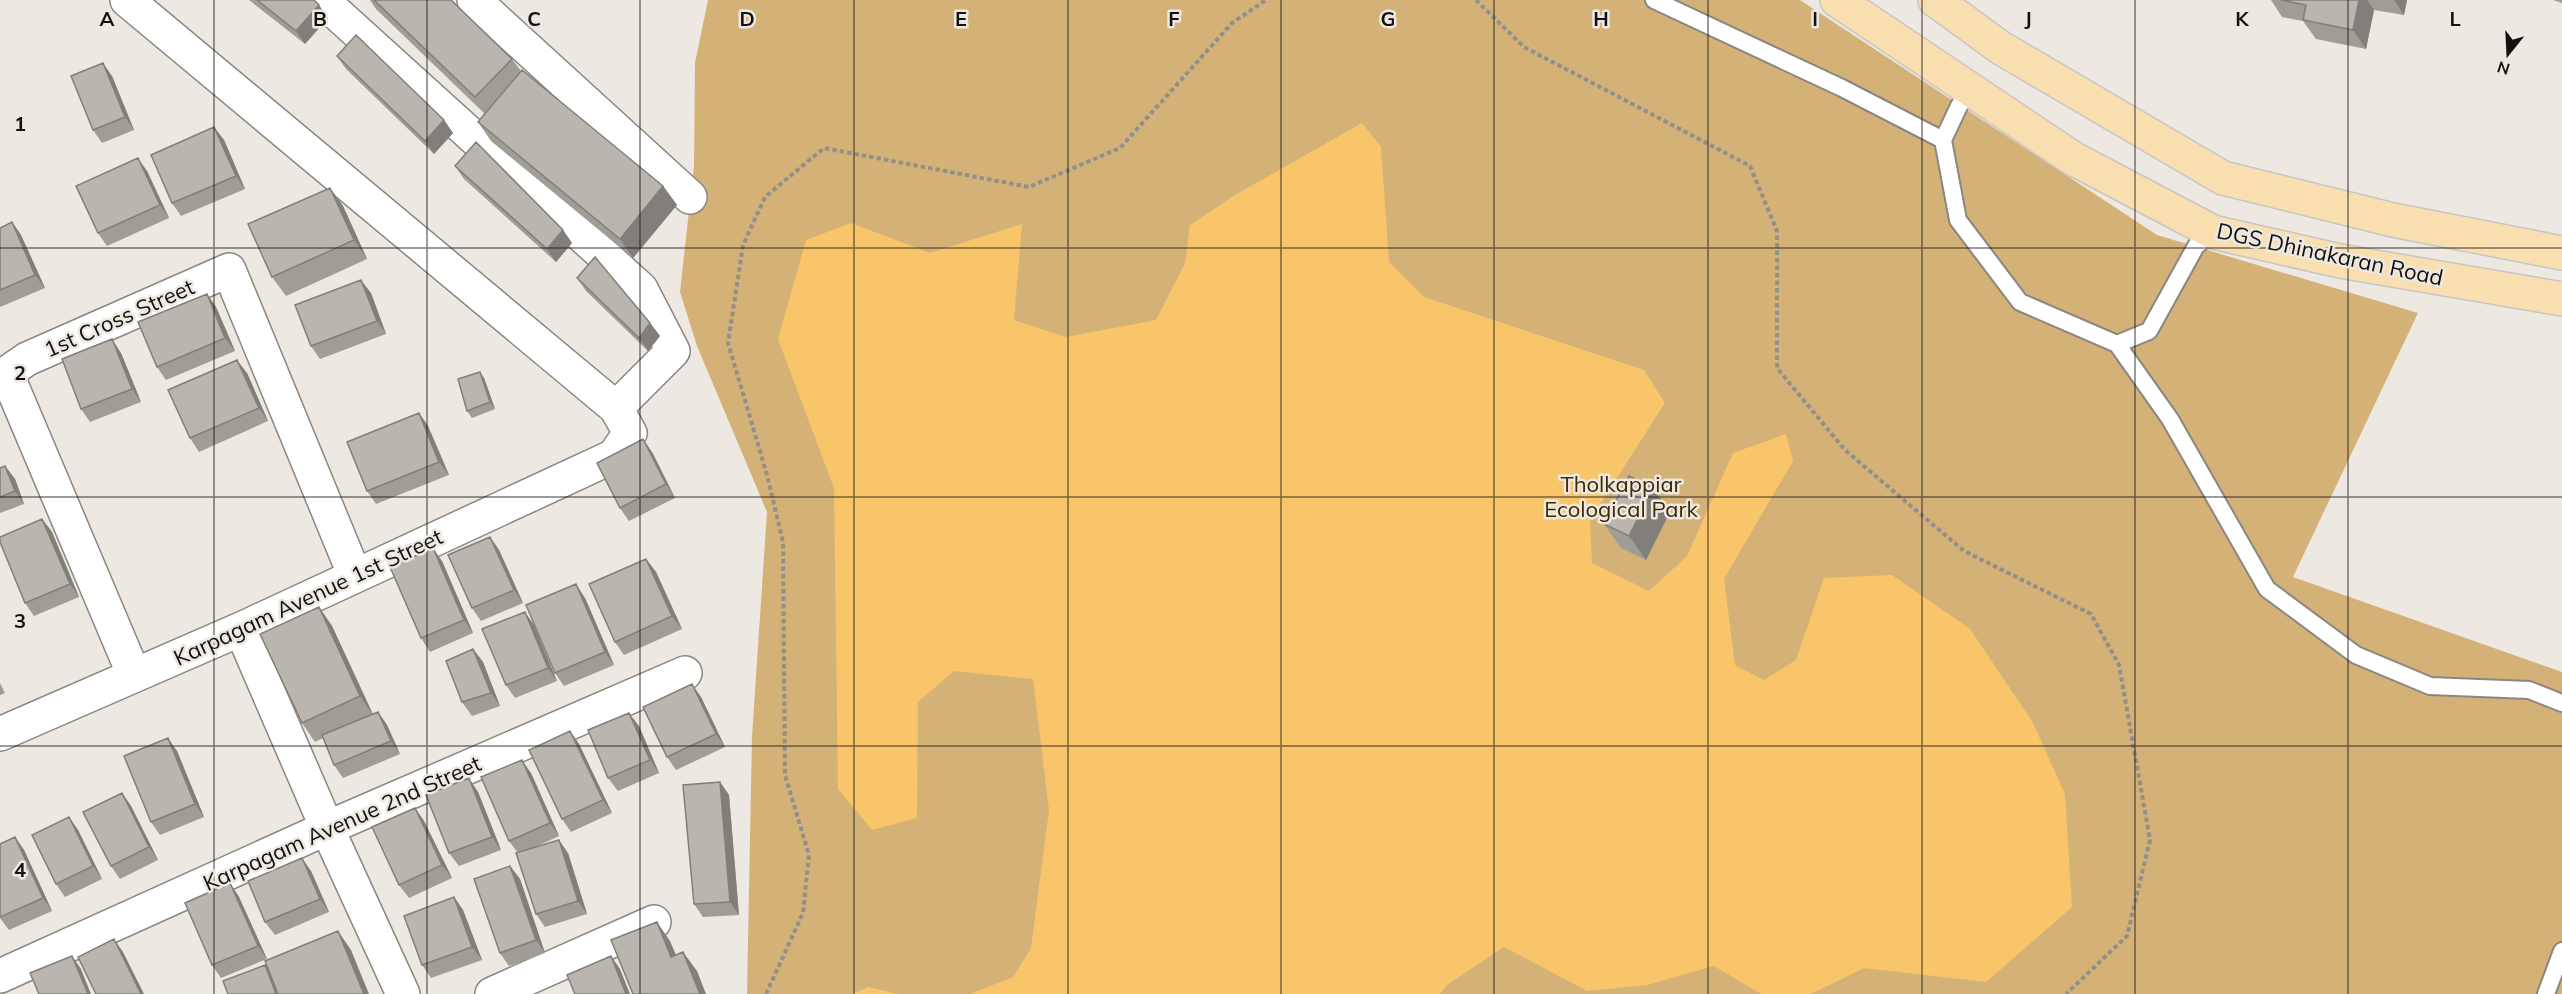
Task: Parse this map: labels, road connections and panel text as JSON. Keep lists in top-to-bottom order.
{
  "streets": {
    "main road": ["DGS Dhinakaran Road"],
    "street": ["1st Cross Street", "Karpagam Avenue 1st Street", "Karpagam Avenue 2nd Street"]
  },
  "crossings": [
    ["1st Cross Street", "Karpagam Avenue 1st Street"]
  ],
  "parks": ["Tholkappiar Ecological Park"],
  "north": "bottom",
  "grid": {
    "columns": [
      "A",
      "B",
      "C",
      "D",
      "E",
      "F",
      "G",
      "H",
      "I",
      "J",
      "K",
      "L"
    ],
    "rows": [
      "1",
      "2",
      "3",
      "4"
    ]
  }
}
